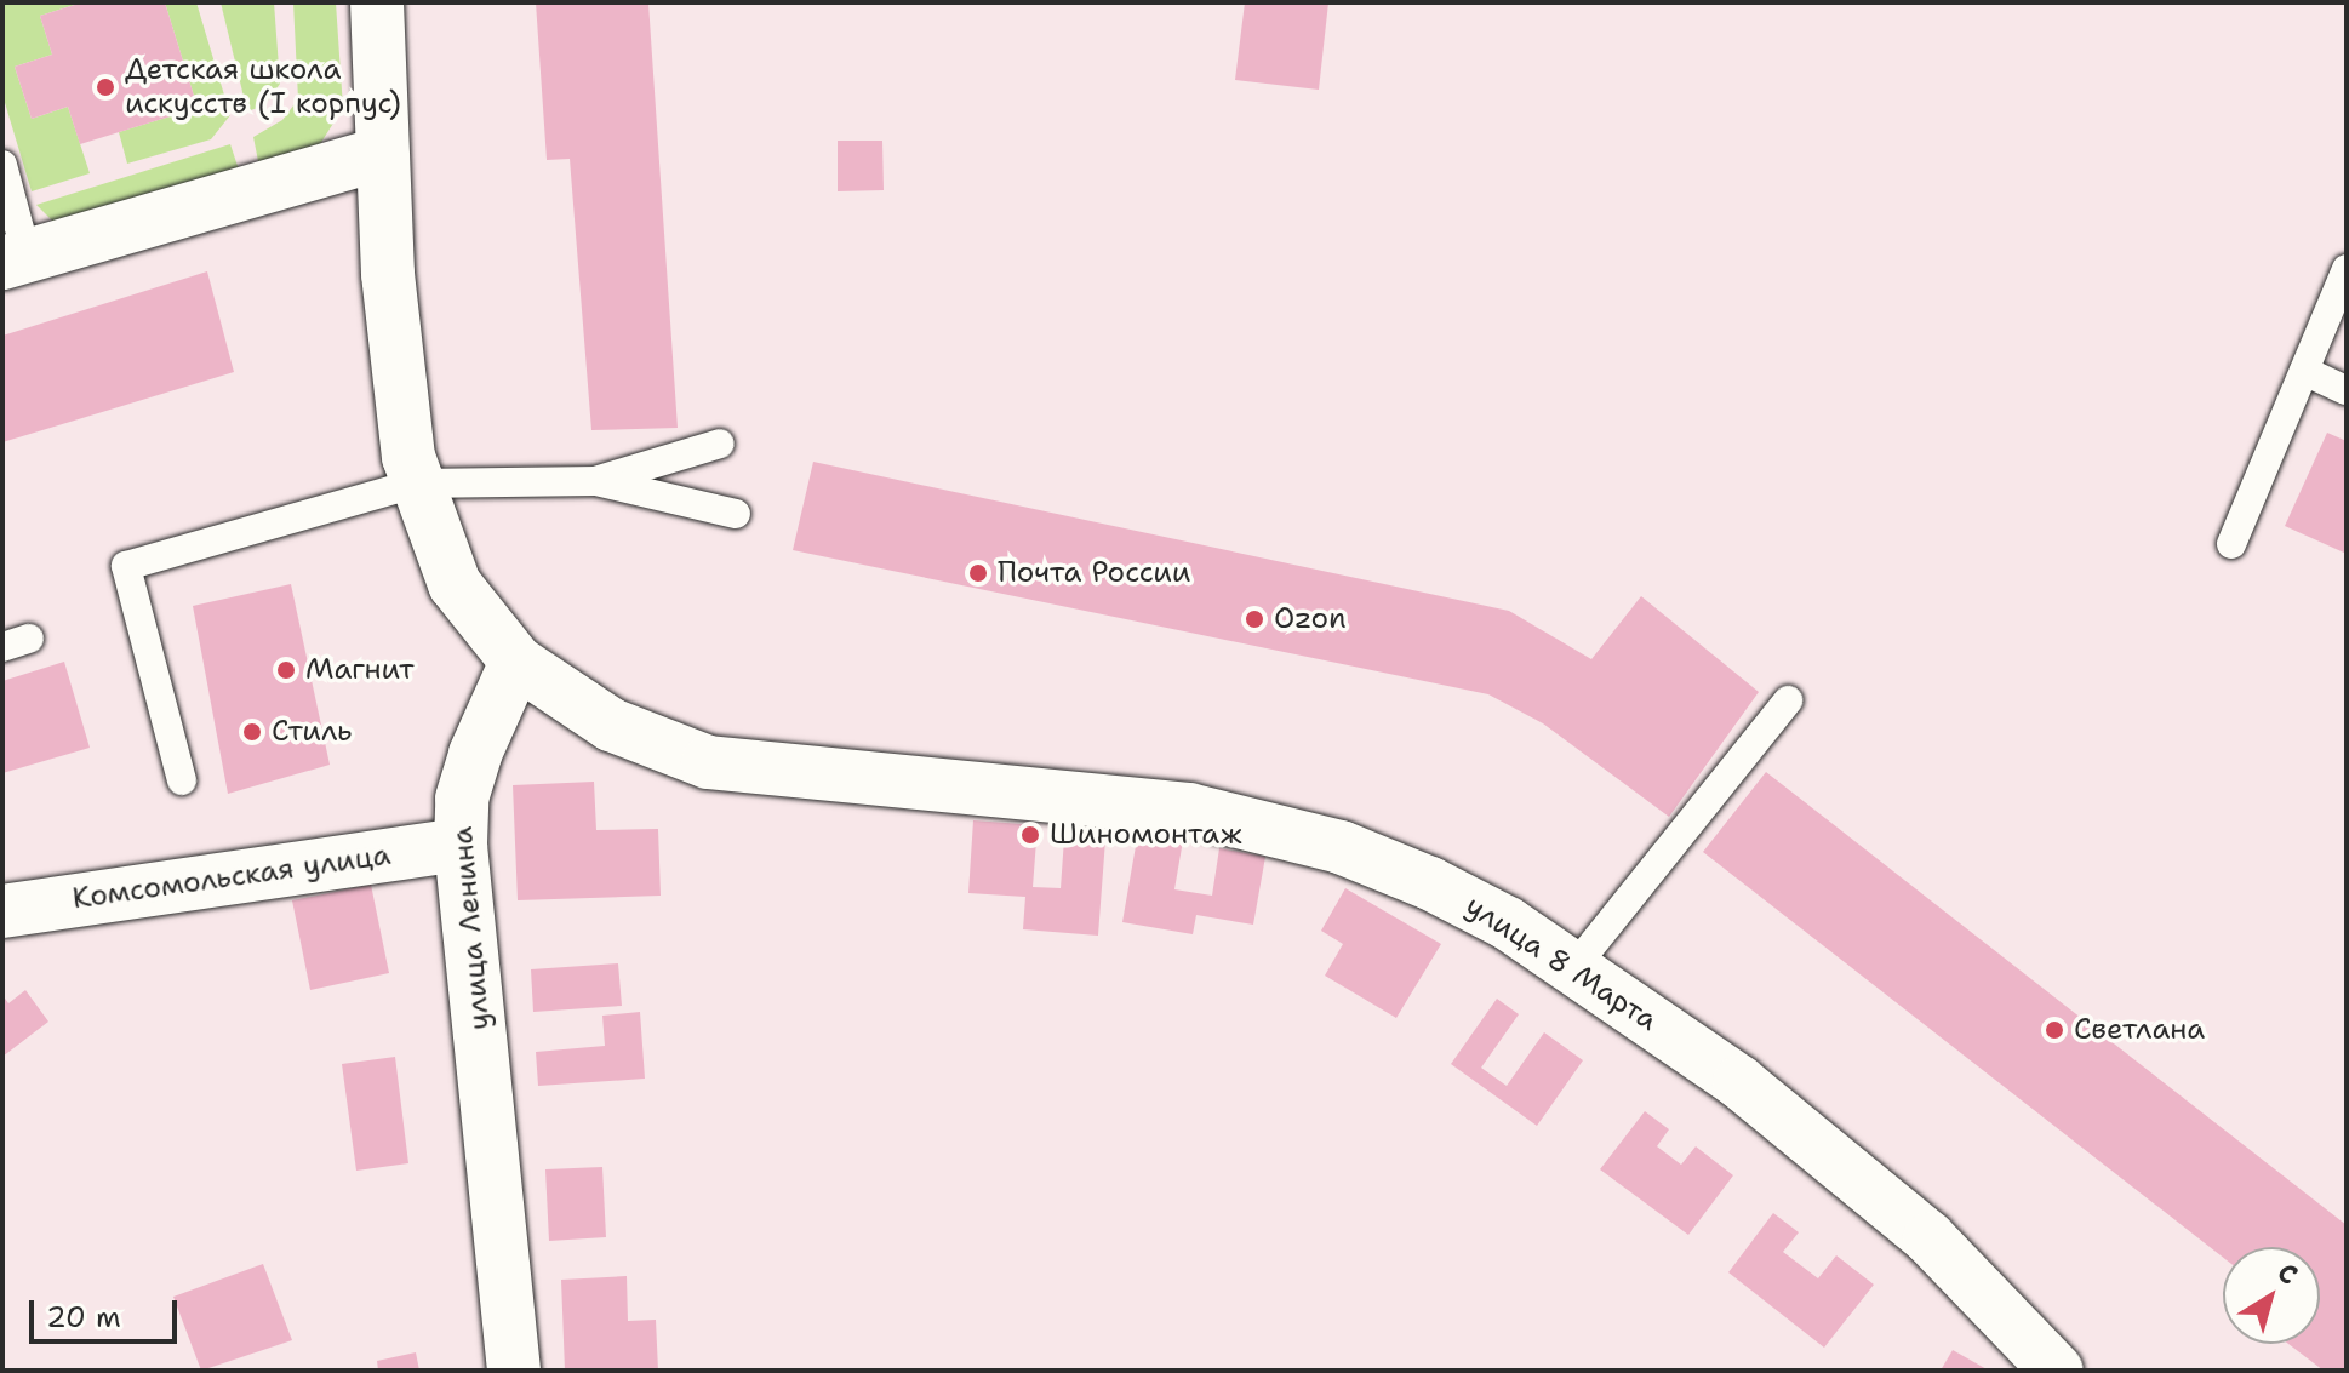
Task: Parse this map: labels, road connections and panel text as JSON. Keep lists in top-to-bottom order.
{
  "streets": {
    "main road": ["Комсомольская улица", "улица Ленина", "улица 8 Марта"]
  },
  "crossings": [
    ["Комсомольская улица", "улица Ленина"],
    ["улица Ленина", "улица 8 Марта"]
  ],
  "places": [
    "Детская школа искусств (I корпус)",
    "Почта России",
    "Ozon",
    "Магнит",
    "Стиль",
    "Шиномонтаж",
    "Светлана"
  ],
  "scale_bar": "20 m",
  "north": "top right"
}
